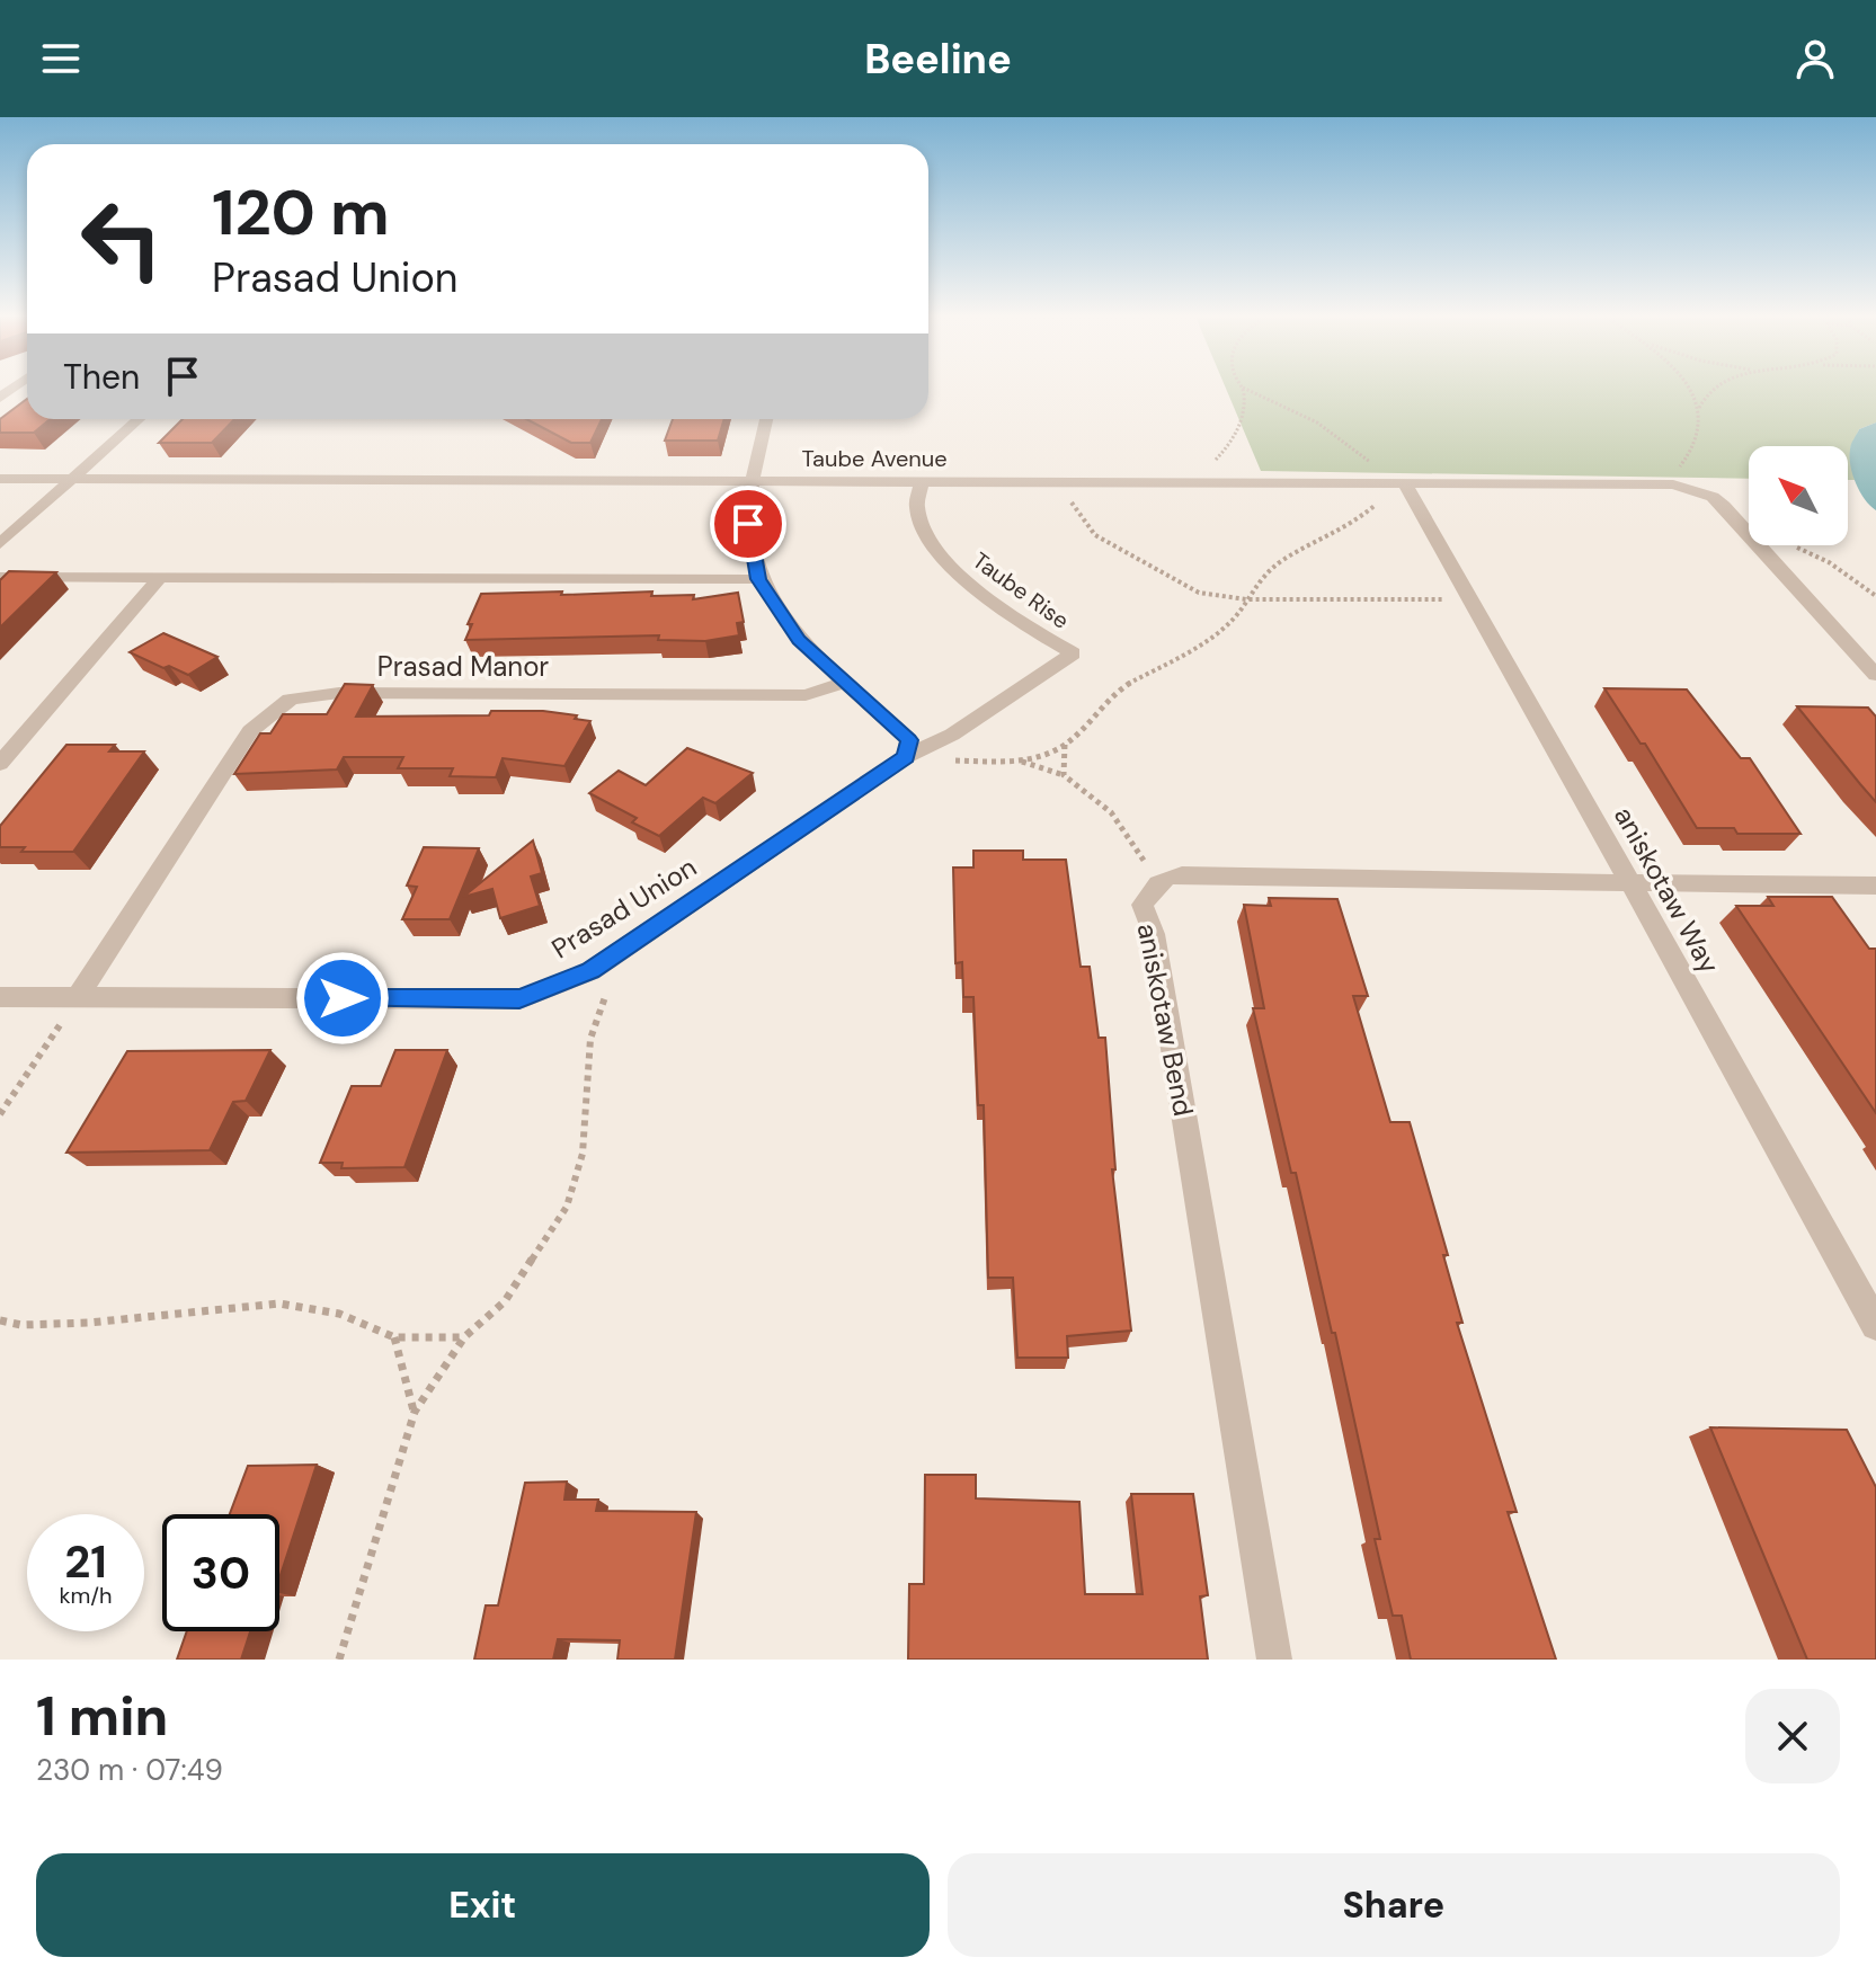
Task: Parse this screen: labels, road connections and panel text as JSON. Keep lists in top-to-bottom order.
{
  "streets": {
    "street": [
      "Taube Avenue",
      "Taube Rise",
      "Prasad Manor",
      "aniskotaw Way",
      "Prasad Union",
      "aniskotaw Bend"
    ]
  },
  "crossings": [
    ["Taube Avenue", "Taube Rise"],
    ["Taube Avenue", "aniskotaw Way"],
    ["Taube Rise", "Prasad Union"],
    ["Prasad Manor", "Prasad Union"],
    ["aniskotaw Way", "aniskotaw Bend"]
  ],
  "north": "top left",
  "page": {
    "header": "Beeline",
    "turn": ["120 m", "Prasad Union"],
    "then": "Then",
    "speed": "21 km/h",
    "limit": "30",
    "heading": ["1 min", "230 m · 07:49"],
    "buttons": ["Exit", "Share"]
  }
}
